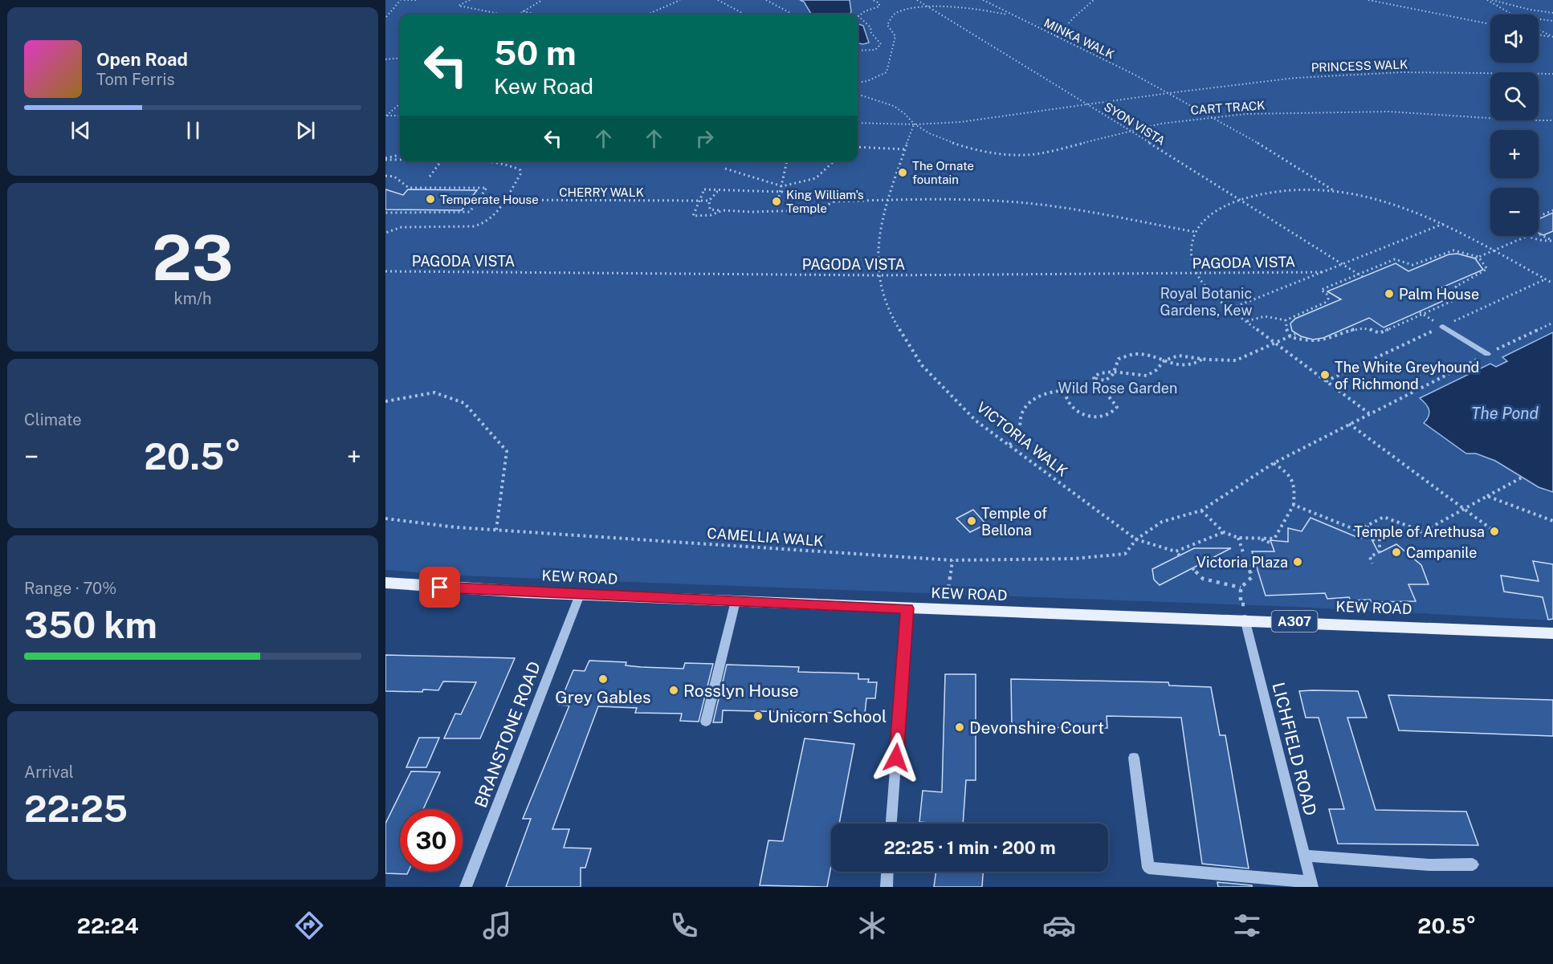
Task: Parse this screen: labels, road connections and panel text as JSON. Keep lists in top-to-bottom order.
{
  "streets": {
    "main road": ["KEW ROAD", "A307"],
    "street": ["BRANSTONE ROAD", "LICHFIELD ROAD"],
    "path": [
      "MINKA WALK",
      "PRINCESS WALK",
      "CART TRACK",
      "SYON VISTA",
      "CHERRY WALK",
      "PAGODA VISTA",
      "VICTORIA WALK",
      "CAMELLIA WALK"
    ]
  },
  "crossings": [
    ["MINKA WALK", "PRINCESS WALK"],
    ["MINKA WALK", "CART TRACK"],
    ["PRINCESS WALK", "CART TRACK"],
    ["PRINCESS WALK", "SYON VISTA"],
    ["PRINCESS WALK", "VICTORIA WALK"],
    ["CART TRACK", "SYON VISTA"],
    ["CART TRACK", "VICTORIA WALK"],
    ["PAGODA VISTA", "VICTORIA WALK"],
    ["VICTORIA WALK", "CAMELLIA WALK"],
    ["KEW ROAD", "BRANSTONE ROAD"],
    ["KEW ROAD", "LICHFIELD ROAD"]
  ],
  "water": ["The Pond"],
  "parks": ["Royal Botanic Gardens, Kew", "Wild Rose Garden"],
  "places": [
    "The Ornate fountain",
    "Temperate House",
    "King William's Temple",
    "Palm House",
    "The White Greyhound of Richmond",
    "Temple of Bellona",
    "Temple of Arethusa",
    "Campanile",
    "Victoria Plaza",
    "Grey Gables",
    "Rosslyn House",
    "Unicorn School",
    "Devonshire Court"
  ],
  "page": {
    "map_buttons": ["+", "−"],
    "turn": ["50 m", "Kew Road"],
    "song": ["Open Road", "Tom Ferris"],
    "tile": [
      ["23", "km/h"],
      "Climate",
      ["Range · 70%", "350 km"],
      ["Arrival", "22:25"]
    ],
    "heat": ["−", "20.5°", "+"],
    "limit": "30",
    "trip": "22:25 · 1 min · 200 m",
    "tabs": ["22:24", "20.5°"]
  }
}
